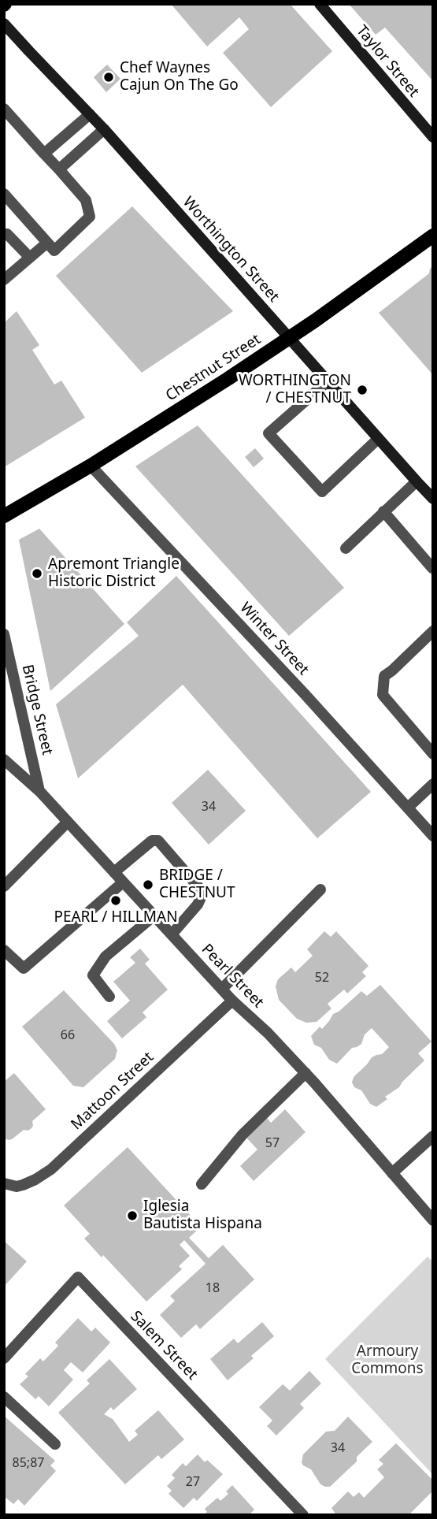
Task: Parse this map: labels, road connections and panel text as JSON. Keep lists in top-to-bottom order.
{
  "streets": {
    "main road": ["Taylor Street", "Worthington Street", "Chestnut Street"],
    "street": [
      "Winter Street",
      "Bridge Street",
      "Pearl Street",
      "Mattoon Street",
      "Salem Street"
    ]
  },
  "crossings": [
    ["Worthington Street", "Chestnut Street"],
    ["Chestnut Street", "Winter Street"],
    ["Bridge Street", "Pearl Street"],
    ["Pearl Street", "Mattoon Street"]
  ],
  "parks": ["Armoury Commons"],
  "places": [
    "Chef Waynes Cajun On The Go",
    "WORTHINGTON / CHESTNUT",
    "Apremont Triangle Historic District",
    "BRIDGE / CHESTNUT",
    "PEARL / HILLMAN",
    "Iglesia Bautista Hispana"
  ],
  "house_numbers": [
    "34",
    "52",
    "66",
    "57",
    "18",
    "34",
    "85;87",
    "27"
  ]
}
